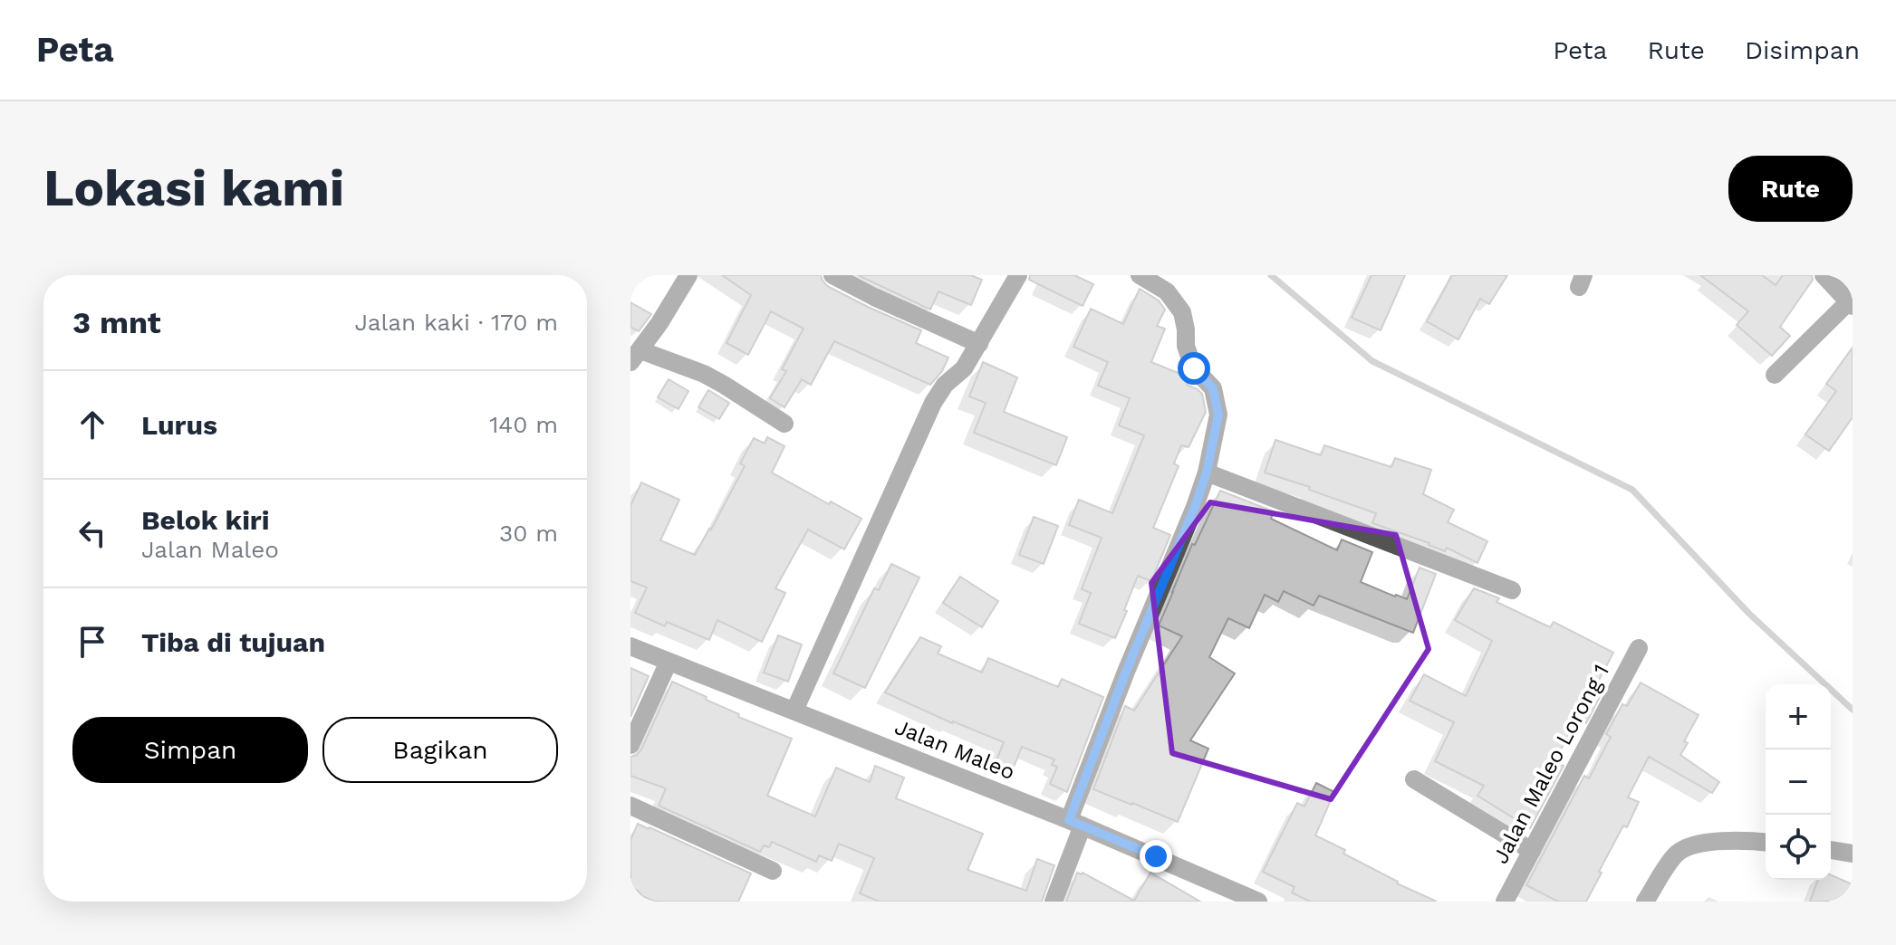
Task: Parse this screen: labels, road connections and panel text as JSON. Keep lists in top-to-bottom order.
{
  "streets": {
    "street": ["Jalan Maleo", "Jalan Maleo Lorong 1"]
  },
  "page": {
    "header": "Peta",
    "nav": ["Peta", "Rute", "Disimpan"],
    "buttons": [
      "Rute",
      ["Simpan", "Bagikan"]
    ],
    "title": "Lokasi kami",
    "heading": ["3 mnt", "Jalan kaki · 170 m"],
    "list": [
      ["Lurus", "140 m"],
      ["Belok kiri", "Jalan Maleo", "30 m"],
      "Tiba di tujuan"
    ],
    "map_buttons": ["+", "−"]
  }
}
